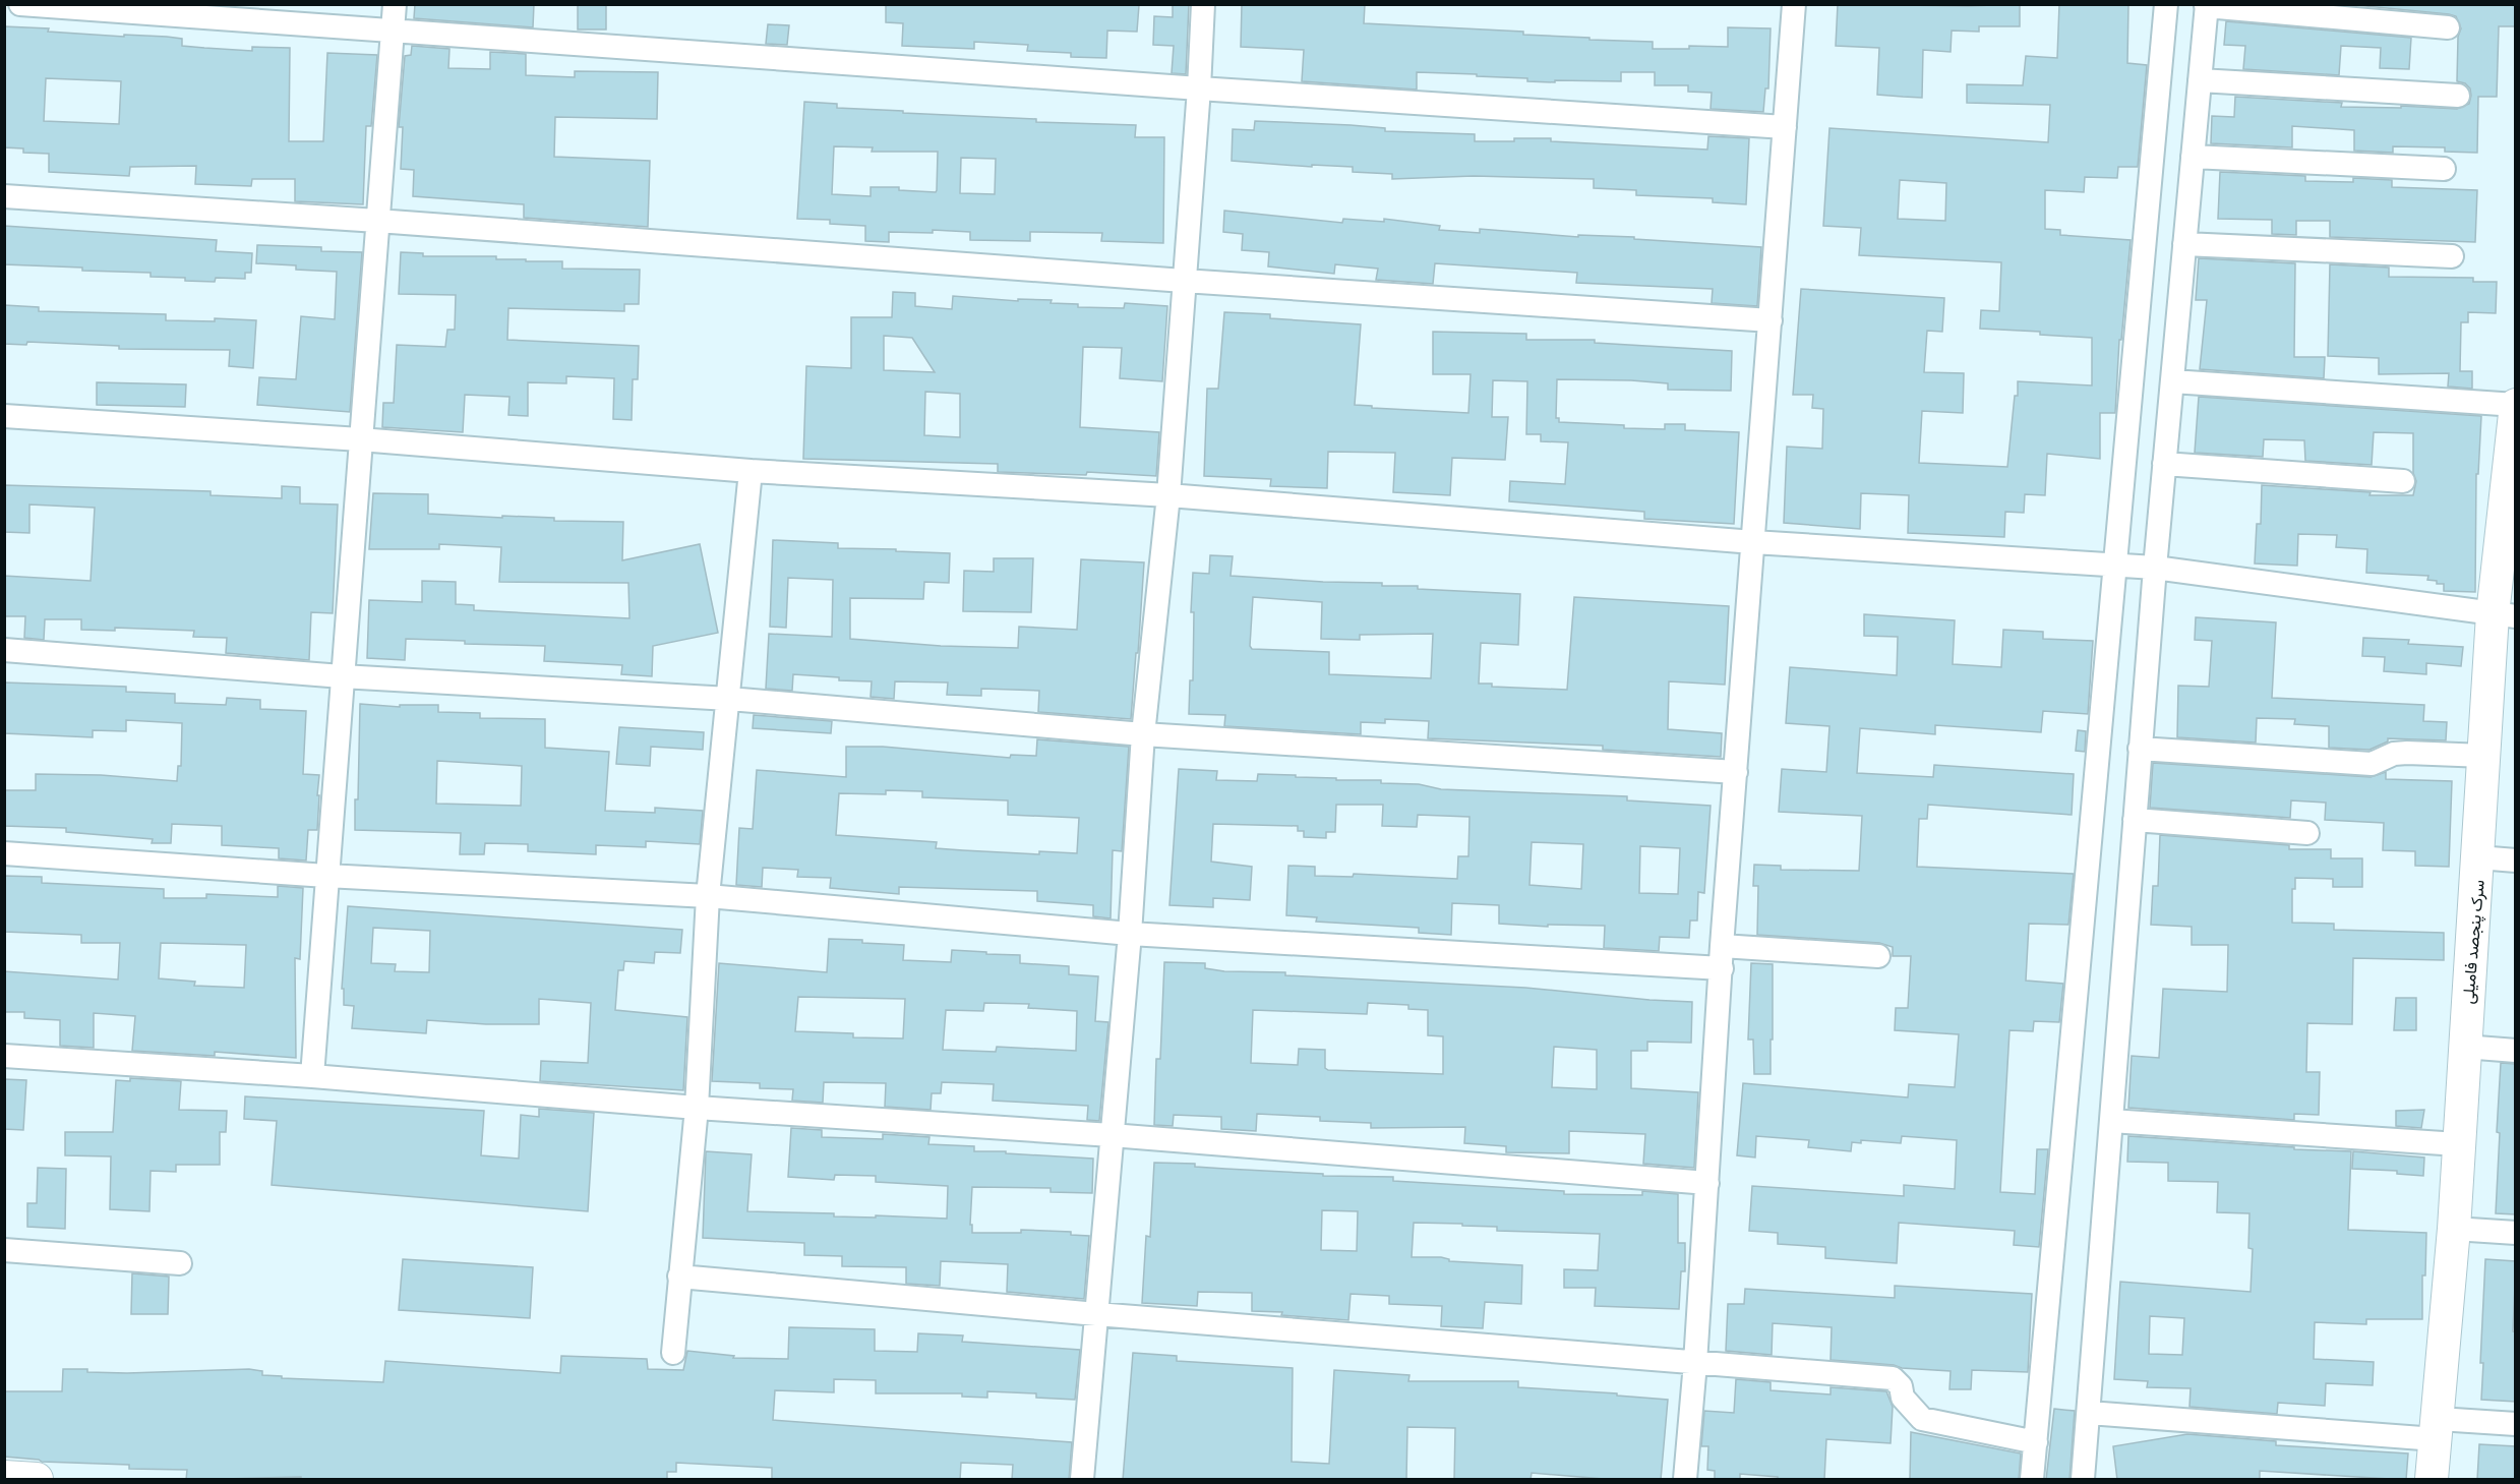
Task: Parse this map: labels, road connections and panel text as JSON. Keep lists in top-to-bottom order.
{
  "streets": {
    "main road": ["سرک پنجصد فامیلی"]
  }
}
